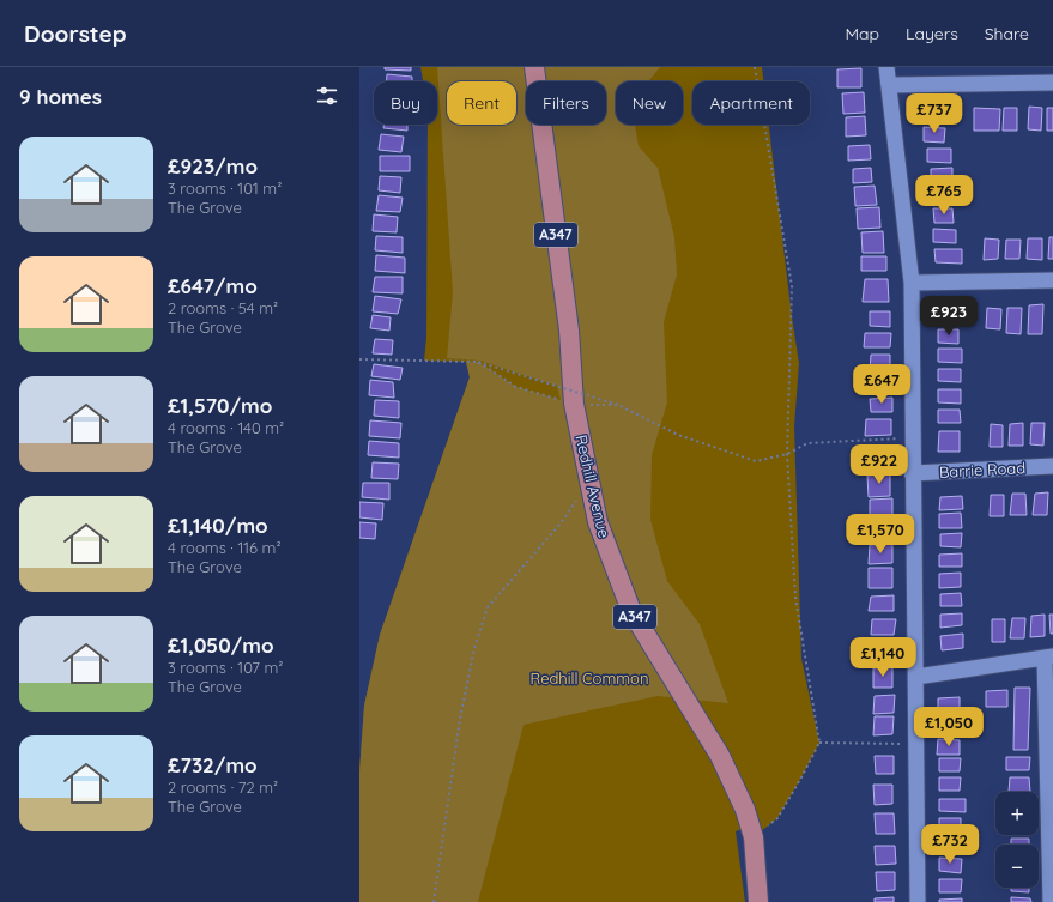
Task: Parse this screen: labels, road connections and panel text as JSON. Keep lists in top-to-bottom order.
{
  "streets": {
    "main road": ["A347", "Redhill Avenue"],
    "street": ["Barrie Road"]
  },
  "parks": ["Redhill Common"],
  "page": {
    "header": "Doorstep",
    "nav": ["Map", "Layers", "Share"],
    "heading": "9 homes",
    "chip": [
      "Buy",
      "Rent",
      "Filters",
      "New",
      "Apartment"
    ],
    "price": [
      "£737",
      "£765",
      "£923",
      "£647",
      "£922",
      "£1,570",
      "£1,140",
      "£1,050",
      "£732"
    ],
    "list": [
      {
        "name": "£923/mo",
        "note": "3 rooms · 101 m² · The Grove"
      },
      {
        "name": "£647/mo",
        "note": "2 rooms · 54 m² · The Grove"
      },
      {
        "name": "£1,570/mo",
        "note": "4 rooms · 140 m² · The Grove"
      },
      {
        "name": "£1,140/mo",
        "note": "4 rooms · 116 m² · The Grove"
      },
      {
        "name": "£1,050/mo",
        "note": "3 rooms · 107 m² · The Grove"
      },
      {
        "name": "£732/mo",
        "note": "2 rooms · 72 m² · The Grove"
      }
    ],
    "map_buttons": ["+", "−"]
  }
}
